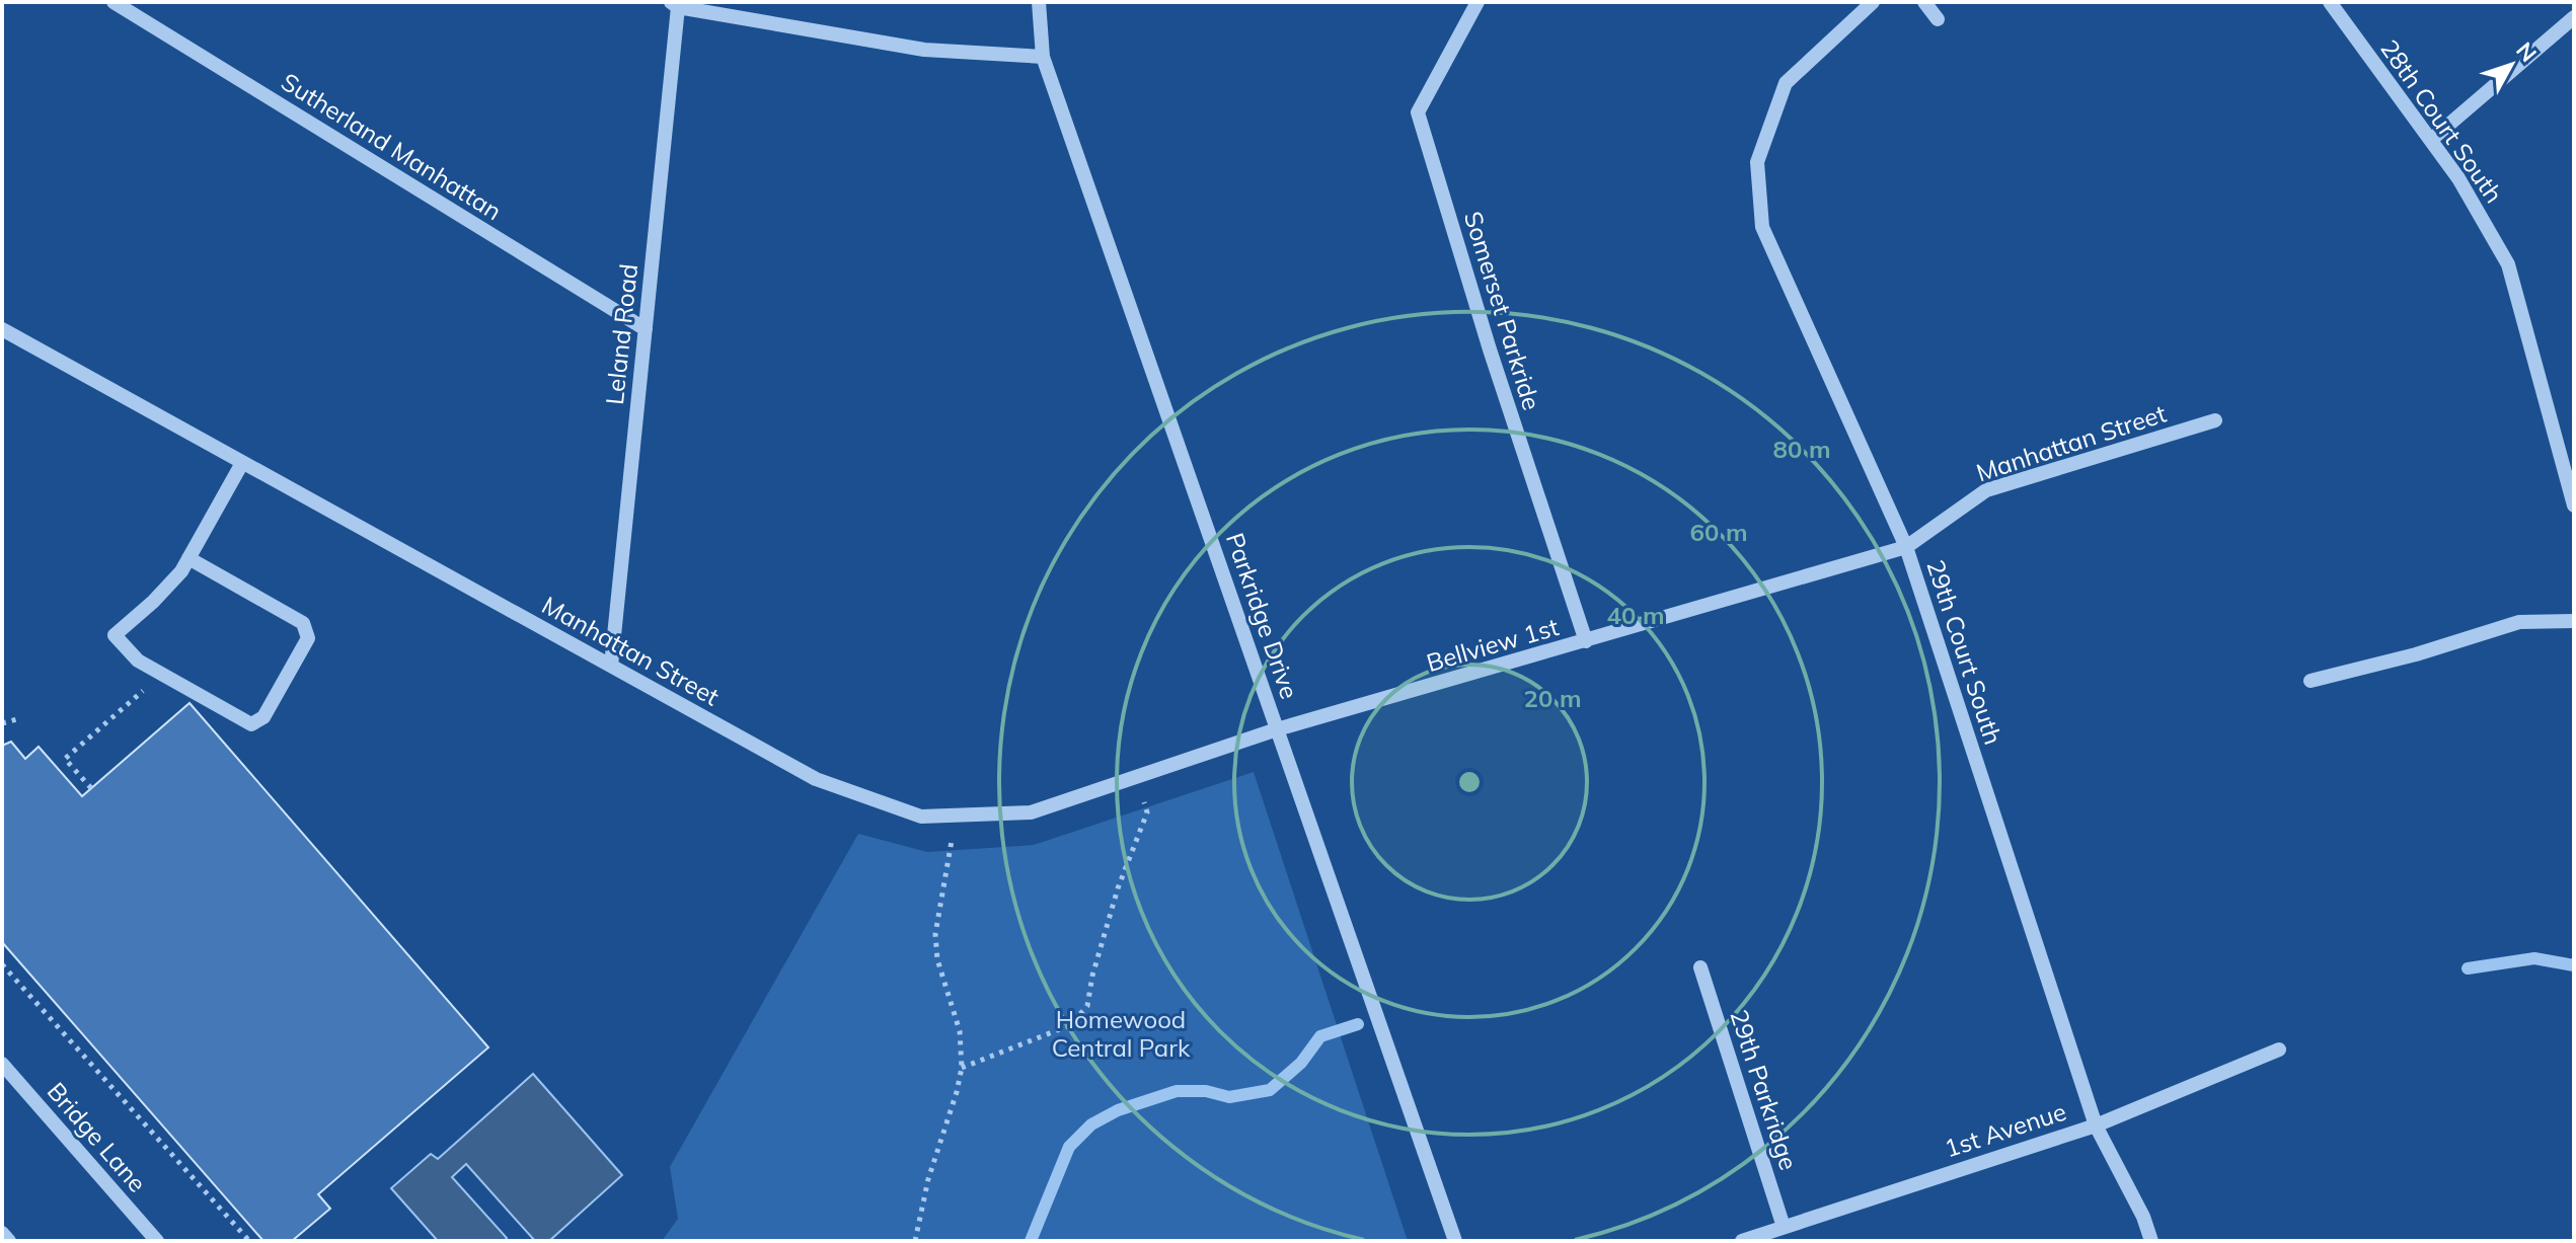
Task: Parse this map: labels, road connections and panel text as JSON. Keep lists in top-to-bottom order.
{
  "streets": {
    "street": [
      "28th Court South",
      "Sutherland Manhattan",
      "Somerset Parkride",
      "Leland Road",
      "Manhattan Street",
      "Parkridge Drive",
      "Bellview 1st",
      "29th Court South",
      "29th Parkridge",
      "1st Avenue",
      "Bridge Lane"
    ]
  },
  "crossings": [
    ["Sutherland Manhattan", "Leland Road"],
    ["Somerset Parkride", "Bellview 1st"],
    ["Leland Road", "Manhattan Street"],
    ["Manhattan Street", "Parkridge Drive"],
    ["Manhattan Street", "Bellview 1st"],
    ["Manhattan Street", "29th Court South"],
    ["Parkridge Drive", "Bellview 1st"],
    ["Bellview 1st", "29th Court South"],
    ["29th Court South", "1st Avenue"],
    ["29th Parkridge", "1st Avenue"]
  ],
  "parks": ["Homewood Central Park"],
  "north": "top right",
  "rings": [
    "80 m",
    "60 m",
    "40 m",
    "20 m"
  ]
}
